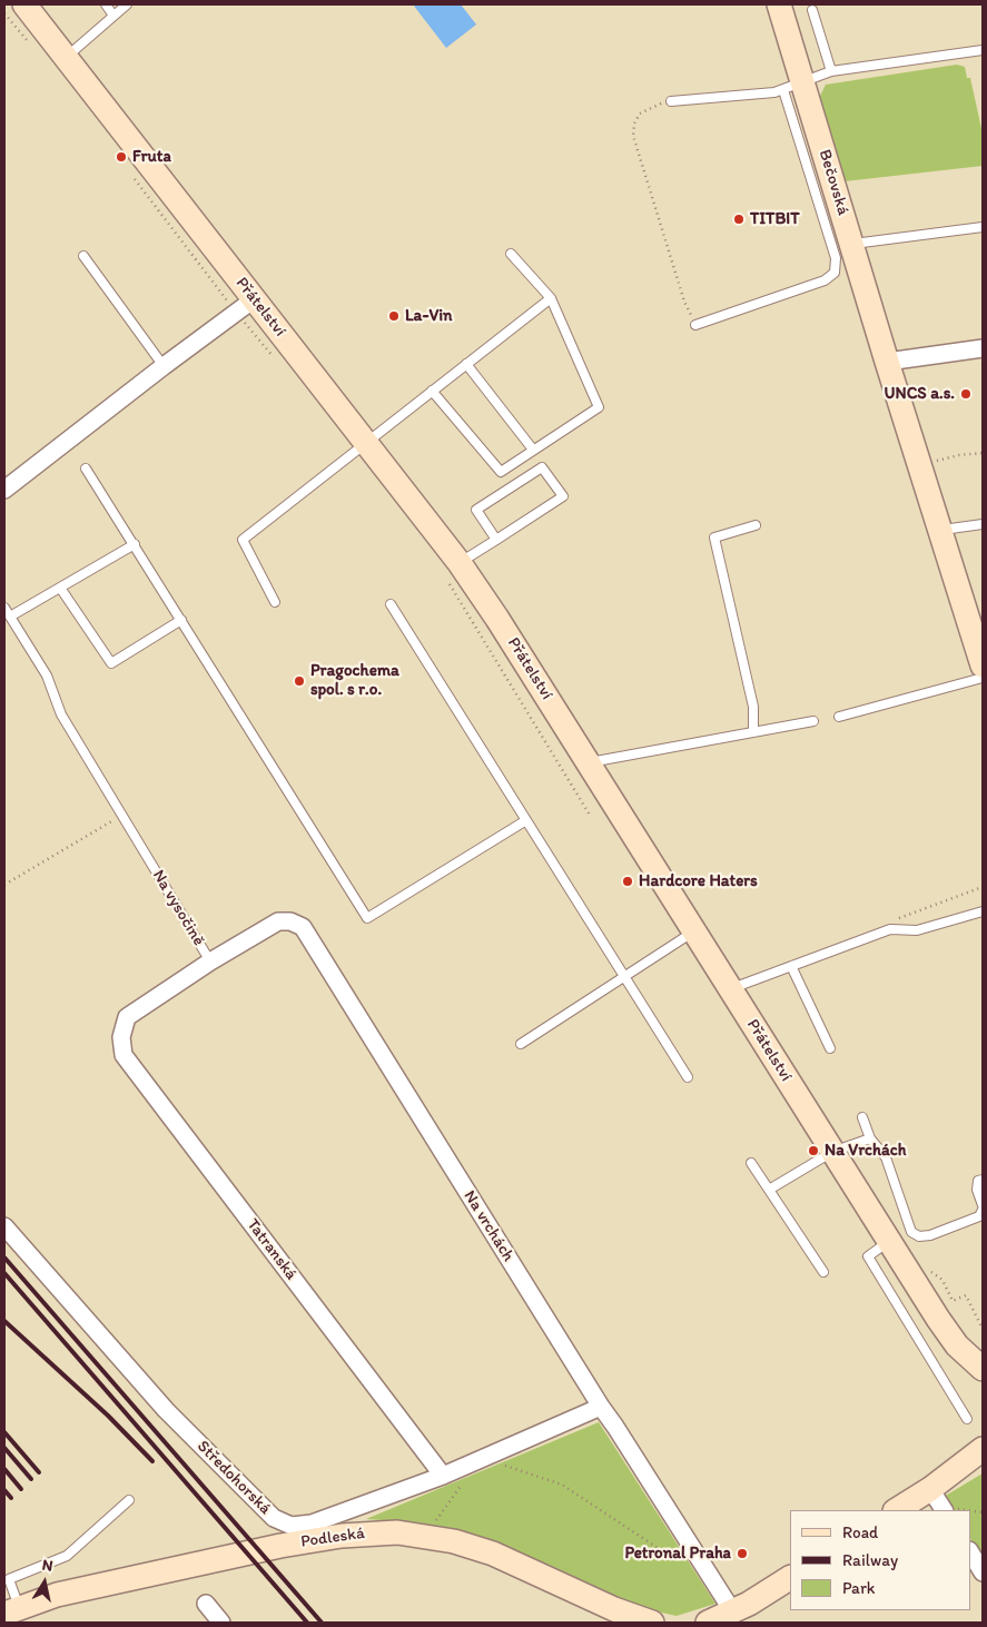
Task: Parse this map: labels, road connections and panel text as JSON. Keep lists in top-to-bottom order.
{
  "streets": {
    "main road": ["Bečovská", "Přátelství", "Podleská"],
    "street": [
      "Na vysočině",
      "Na vrchách",
      "Tatranská",
      "Středohorská"
    ]
  },
  "crossings": [
    ["Na vysočině", "Na vrchách"],
    ["Na vysočině", "Tatranská"],
    ["Na vrchách", "Středohorská"],
    ["Tatranská", "Středohorská"]
  ],
  "places": [
    "Fruta",
    "TITBIT",
    "La-Vin",
    "UNCS a.s.",
    "Pragochema spol. s r.o.",
    "Hardcore Haters",
    "Na Vrchách",
    "Petronal Praha"
  ],
  "legend": ["Road", "Railway", "Park"],
  "north": "top"
}
